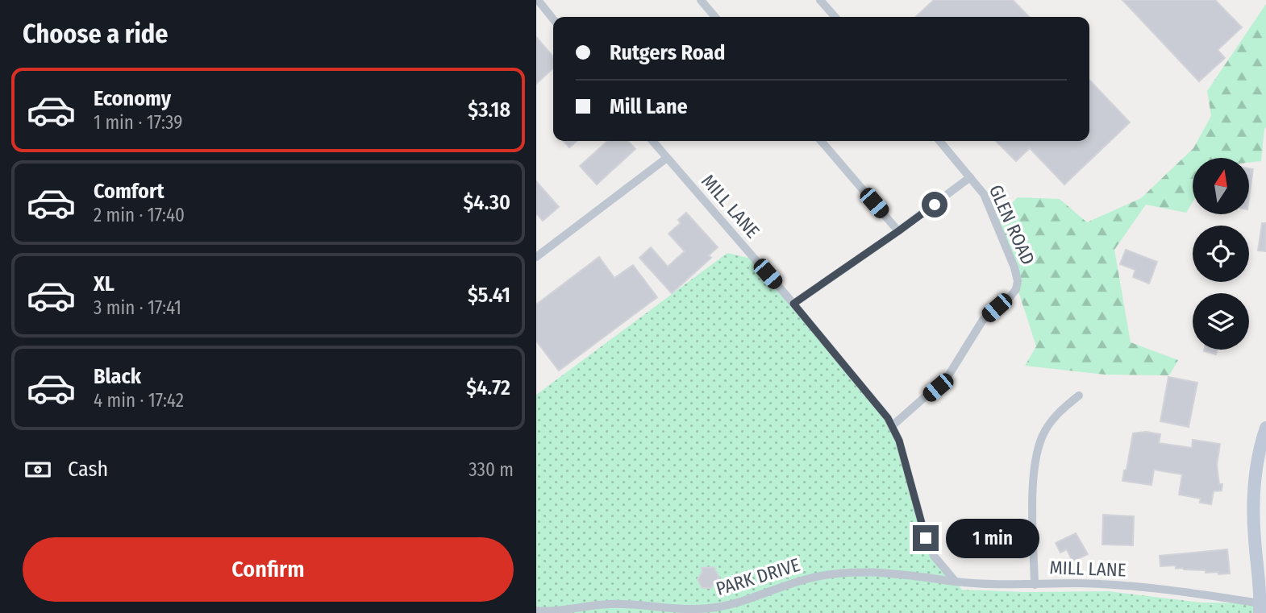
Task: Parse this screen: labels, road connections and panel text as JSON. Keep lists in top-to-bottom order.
{
  "streets": {
    "street": ["MILL LANE", "GLEN ROAD", "PARK DRIVE"]
  },
  "crossings": [
    ["MILL LANE", "GLEN ROAD"],
    ["MILL LANE", "PARK DRIVE"]
  ],
  "north": "top",
  "page": {
    "heading": "Choose a ride",
    "banner": ["Rutgers Road", "Mill Lane"],
    "list": [
      {
        "name": "Economy",
        "note": "1 min · 17:39",
        "value": "$3.18"
      },
      {
        "name": "Comfort",
        "note": "2 min · 17:40",
        "value": "$4.30"
      },
      {
        "name": "XL",
        "note": "3 min · 17:41",
        "value": "$5.41"
      },
      {
        "name": "Black",
        "note": "4 min · 17:42",
        "value": "$4.72"
      }
    ],
    "pay": ["Cash", "330 m"],
    "bubble": "1 min",
    "buttons": "Confirm"
  }
}
